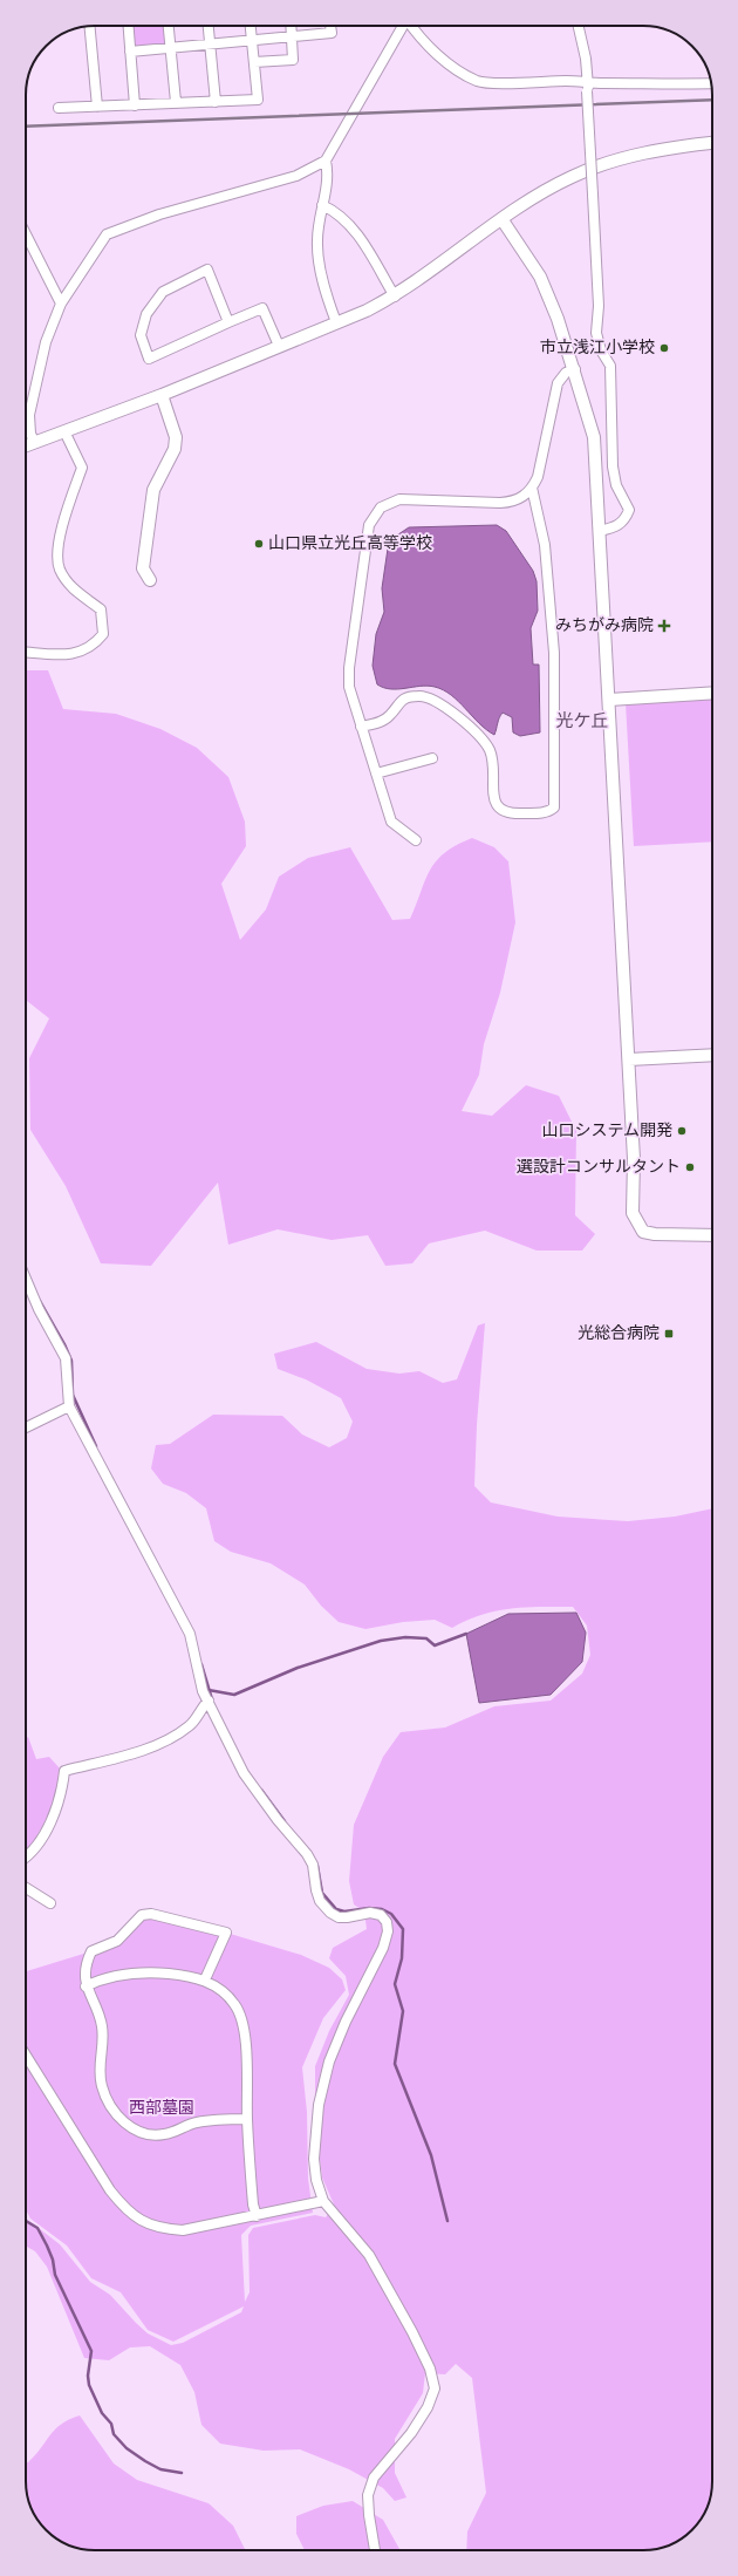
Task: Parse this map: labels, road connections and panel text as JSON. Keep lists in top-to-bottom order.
{
  "districts": ["光ケ丘"],
  "parks": ["西部墓園"],
  "places": {
    "other": [
      "市立浅江小学校",
      "山口県立光丘高等学校",
      "山口システム開発",
      "選設計コンサルタント"
    ],
    "health": ["みちがみ病院"],
    "transit": ["光総合病院"]
  }
}
